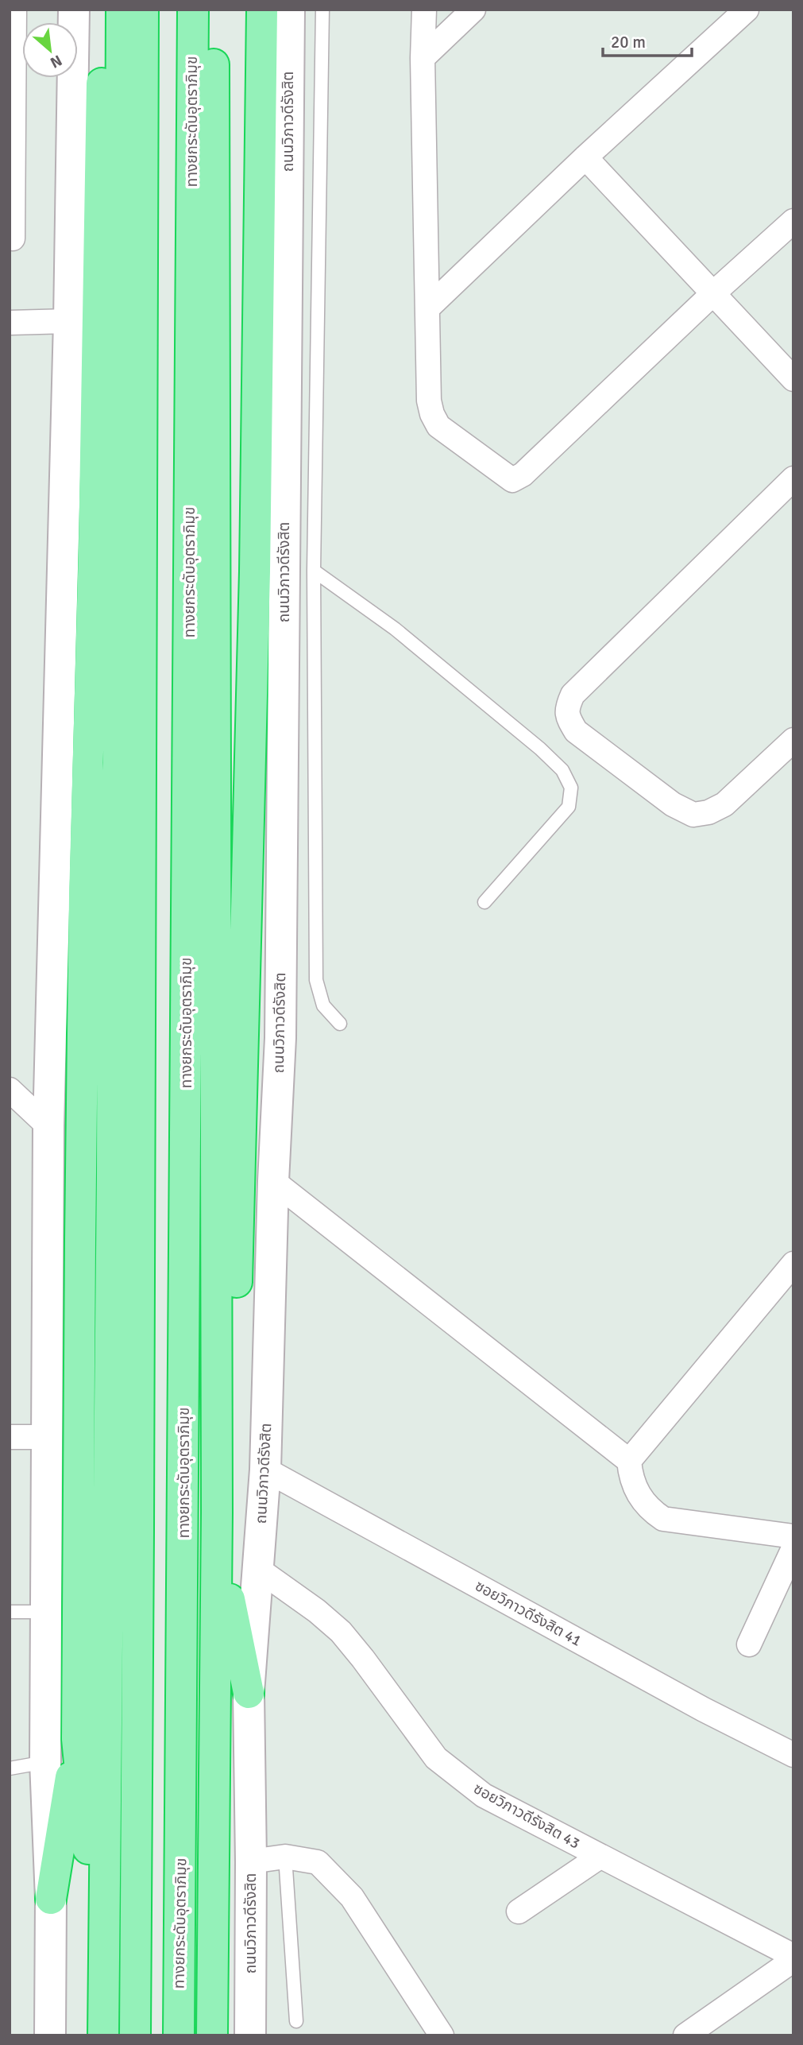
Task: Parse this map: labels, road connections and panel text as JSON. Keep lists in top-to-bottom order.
{
  "streets": {
    "highway": ["ทางยกระดับอุตราภิมุข"],
    "main road": ["ถนนวิภาวดีรังสิต"],
    "street": ["ซอยวิภาวดีรังสิต 41", "ซอยวิภาวดีรังสิต 43"]
  },
  "crossings": [
    ["ถนนวิภาวดีรังสิต", "ซอยวิภาวดีรังสิต 41"],
    ["ถนนวิภาวดีรังสิต", "ซอยวิภาวดีรังสิต 43"]
  ],
  "scale_bar": "20 m",
  "north": "bottom right"
}
